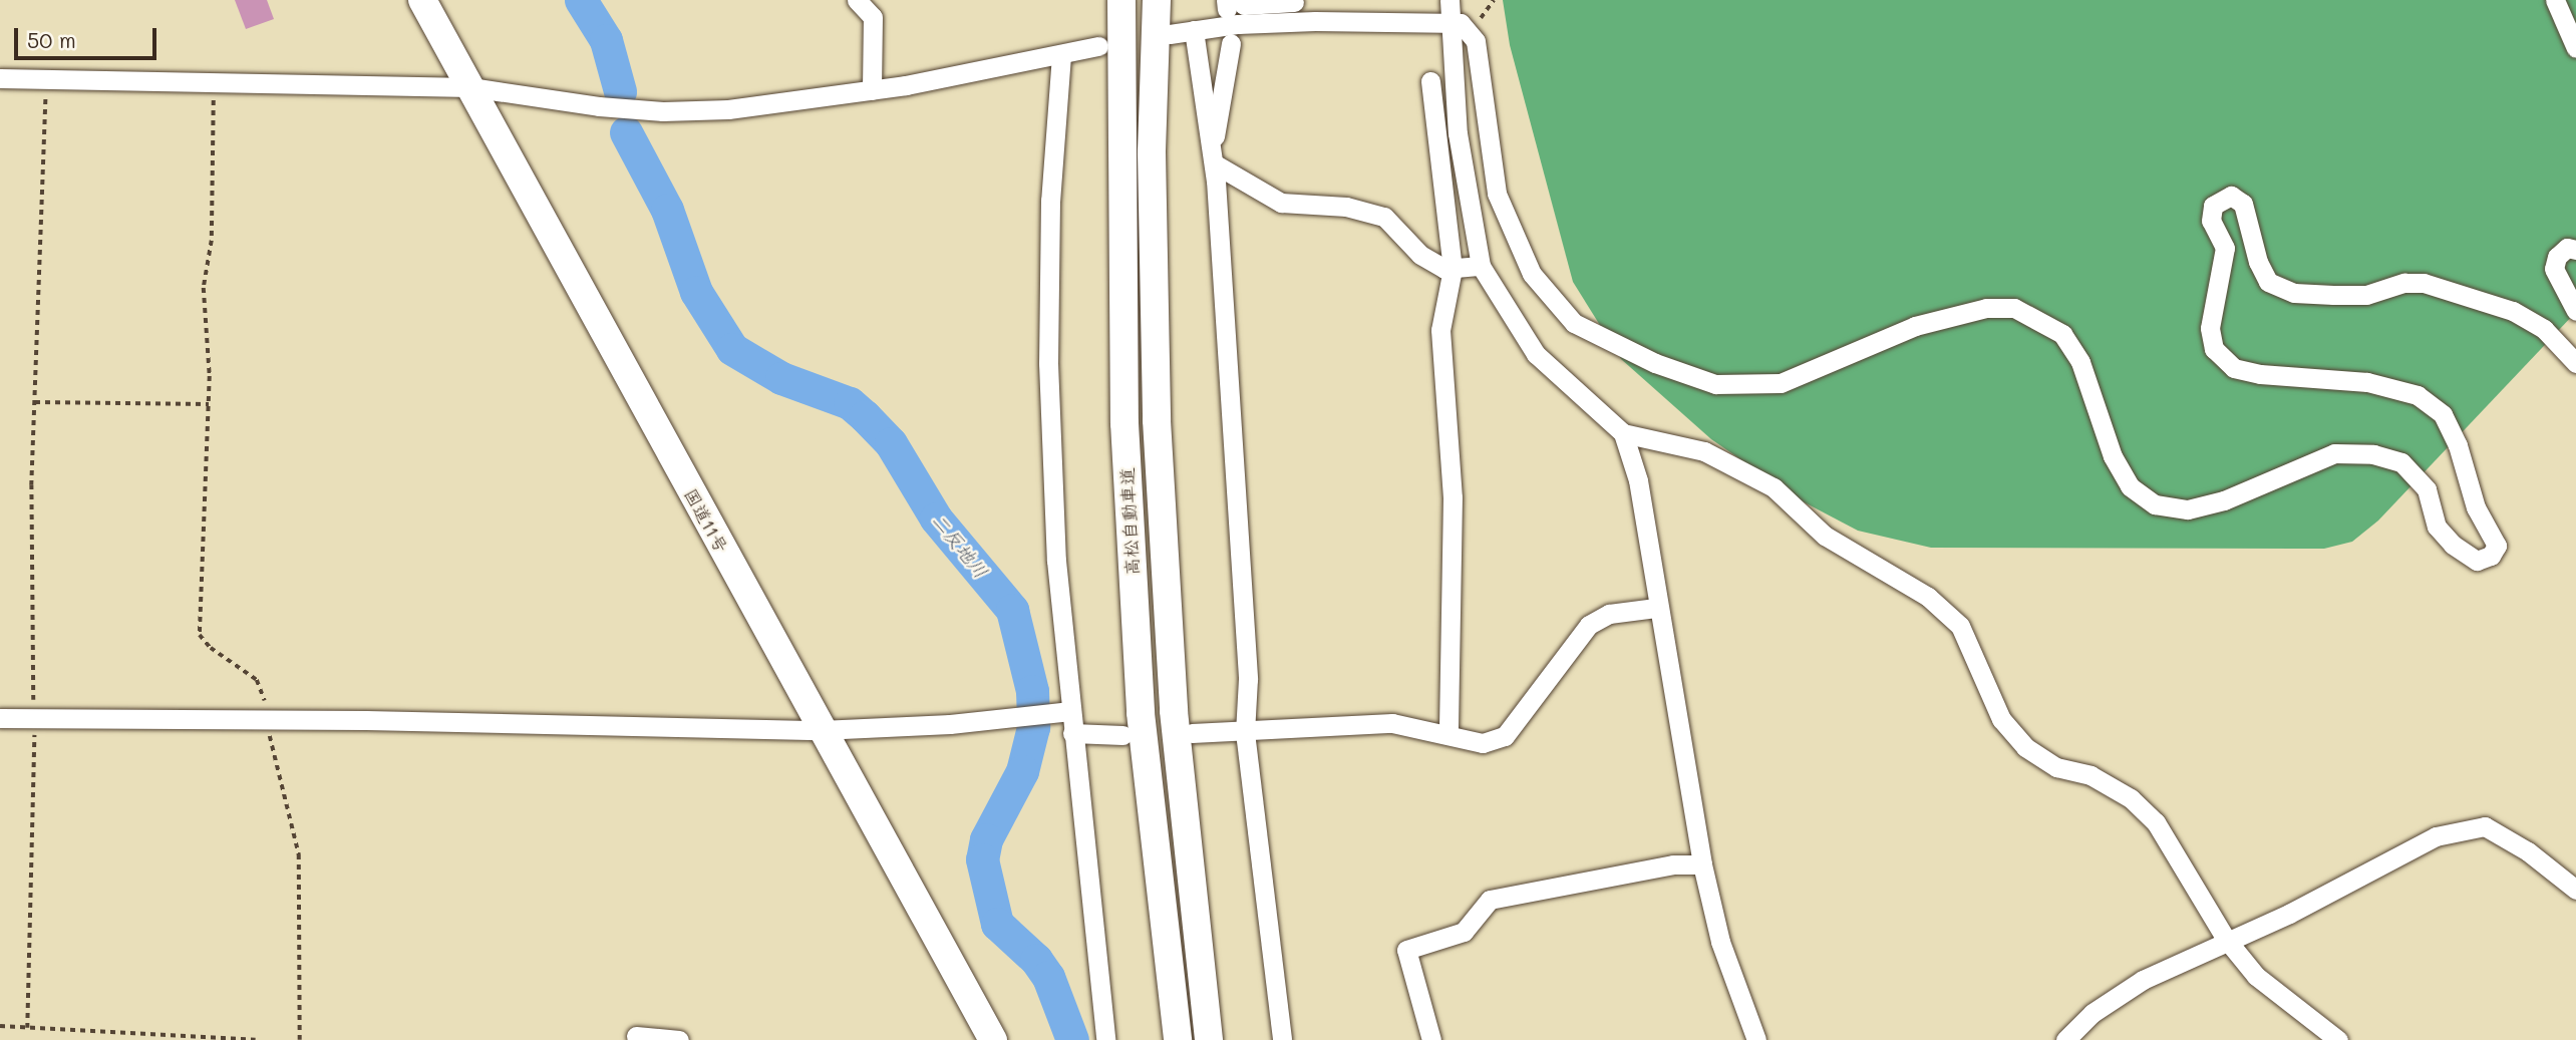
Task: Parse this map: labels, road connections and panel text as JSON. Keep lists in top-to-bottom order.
{
  "streets": {
    "highway": ["国道11号", "高松自動車道"]
  },
  "water": ["二反地川"],
  "scale_bar": "50 m"
}
